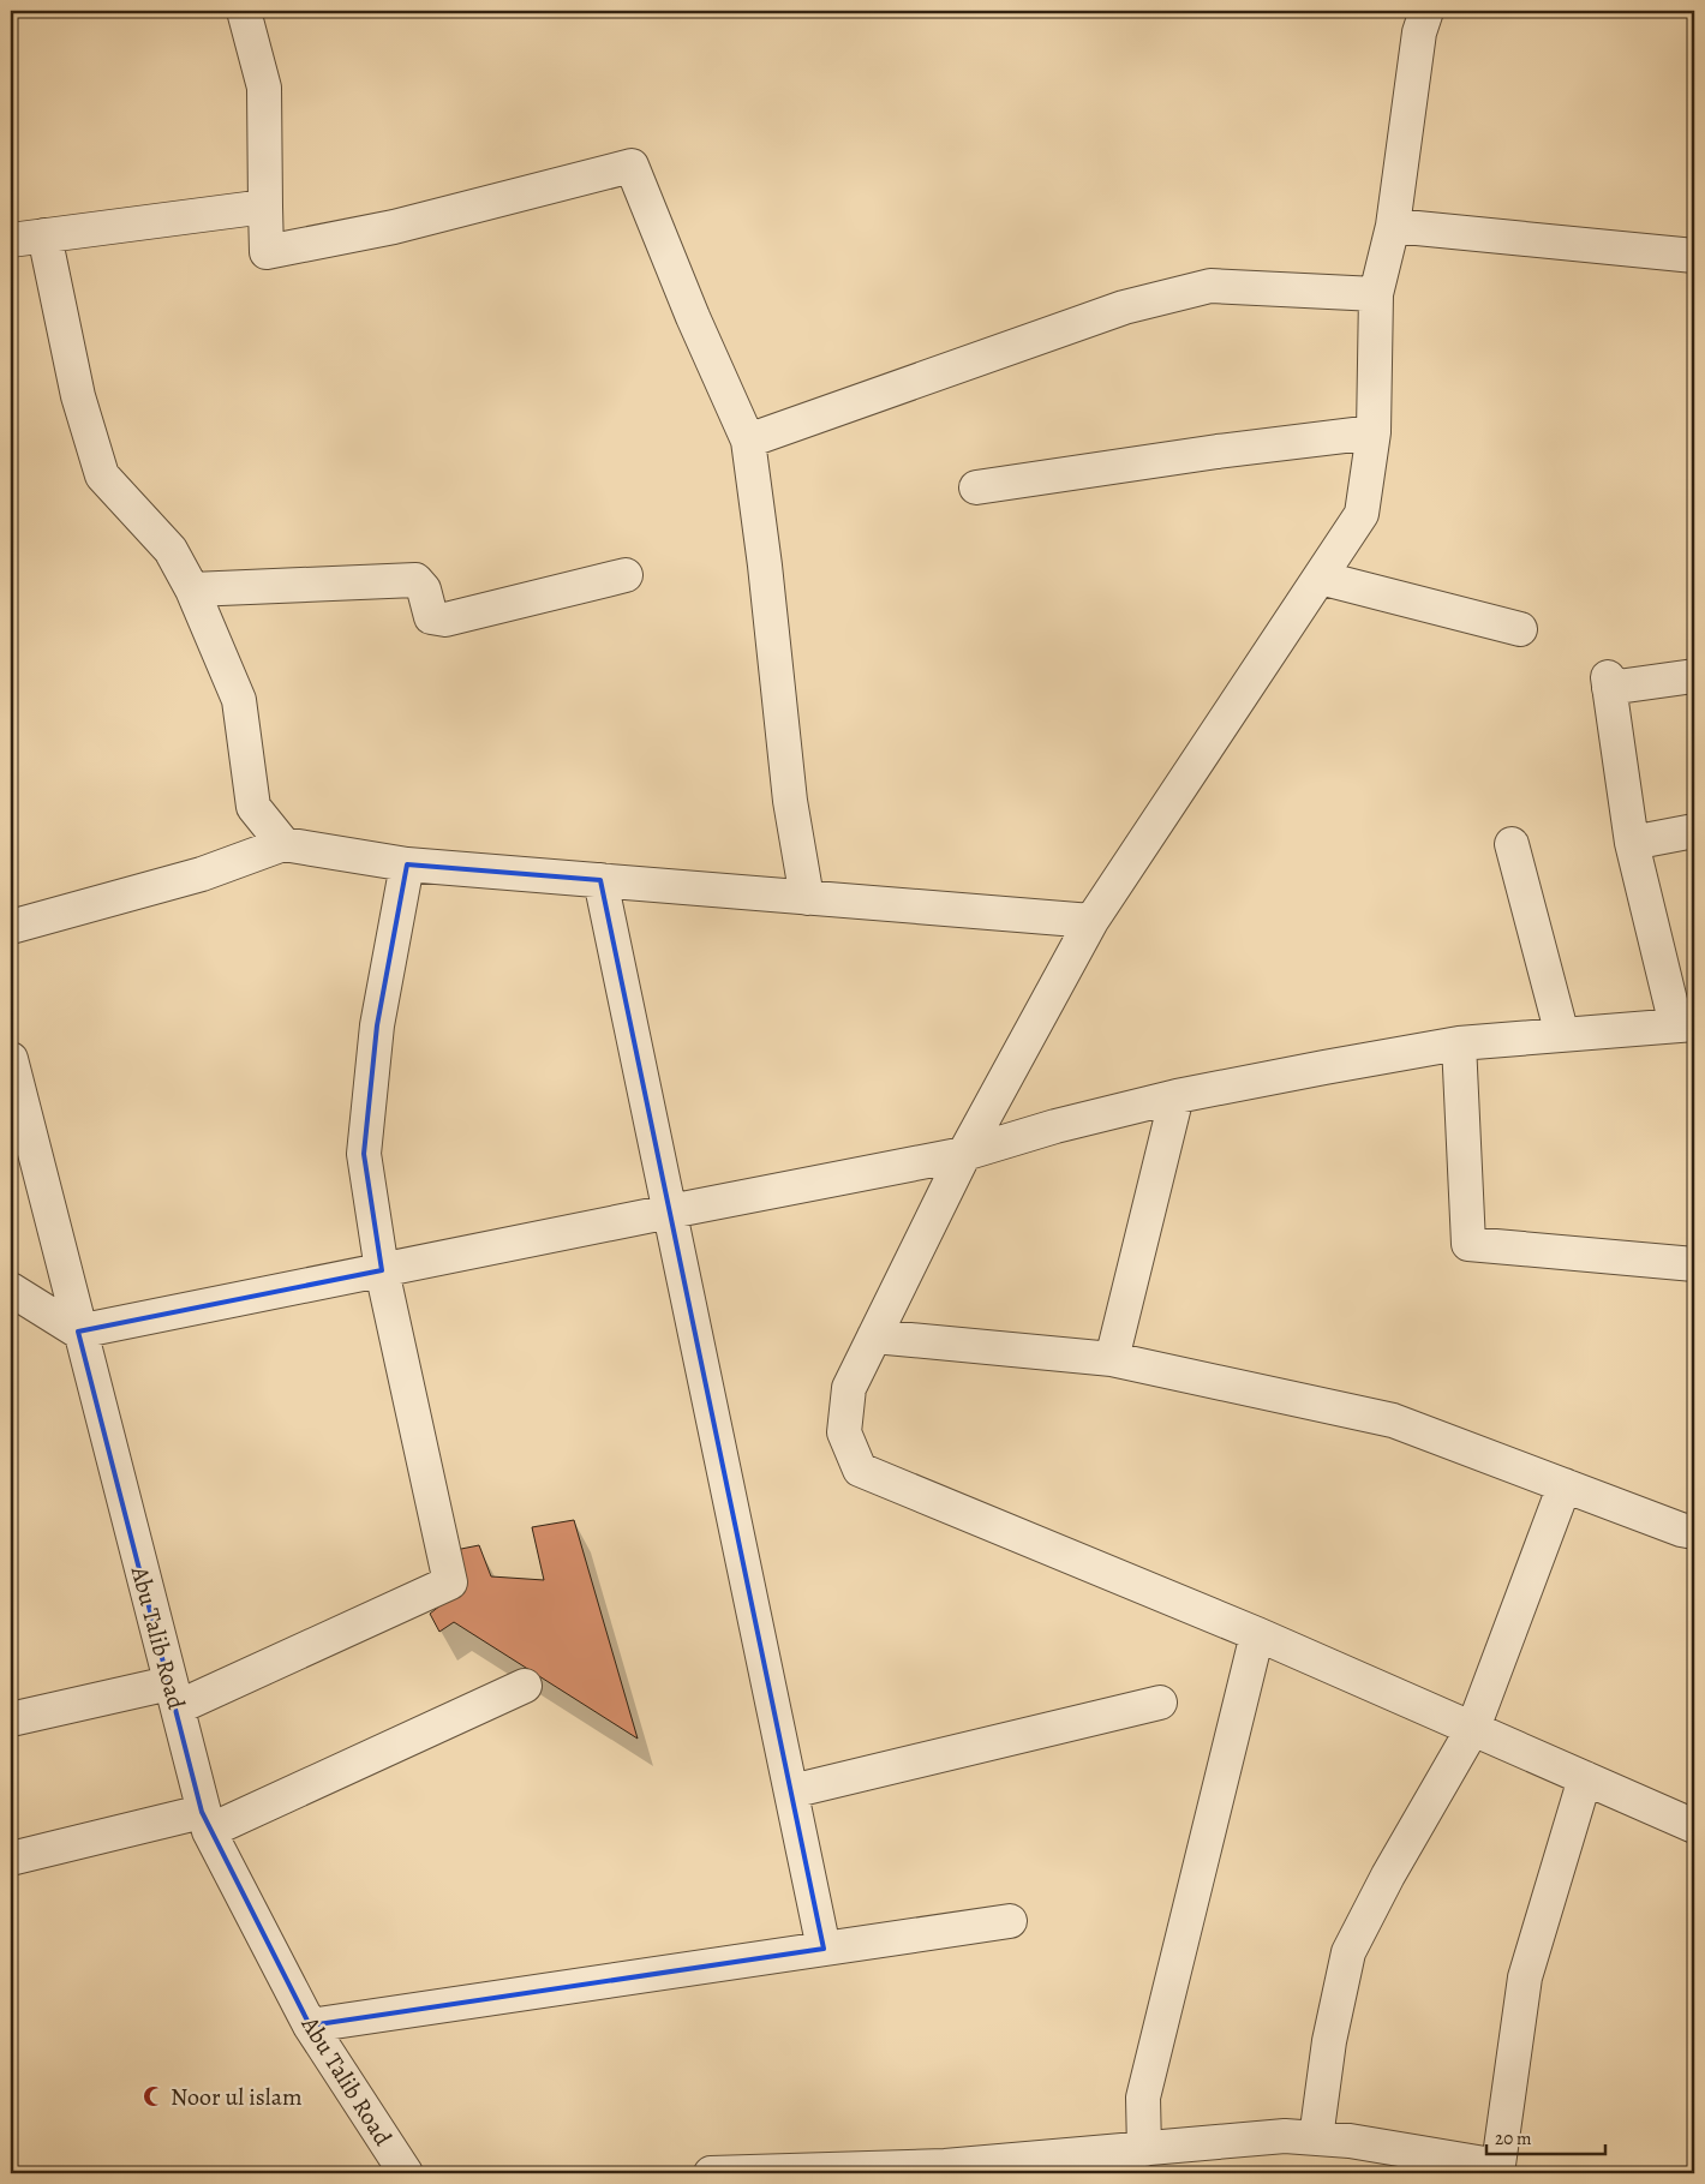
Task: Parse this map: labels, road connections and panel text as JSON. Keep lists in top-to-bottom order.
{
  "streets": {
    "street": ["Abu Talib Road"]
  },
  "places": {
    "mosque": ["Noor ul islam"]
  },
  "scale_bar": "20 m"
}
